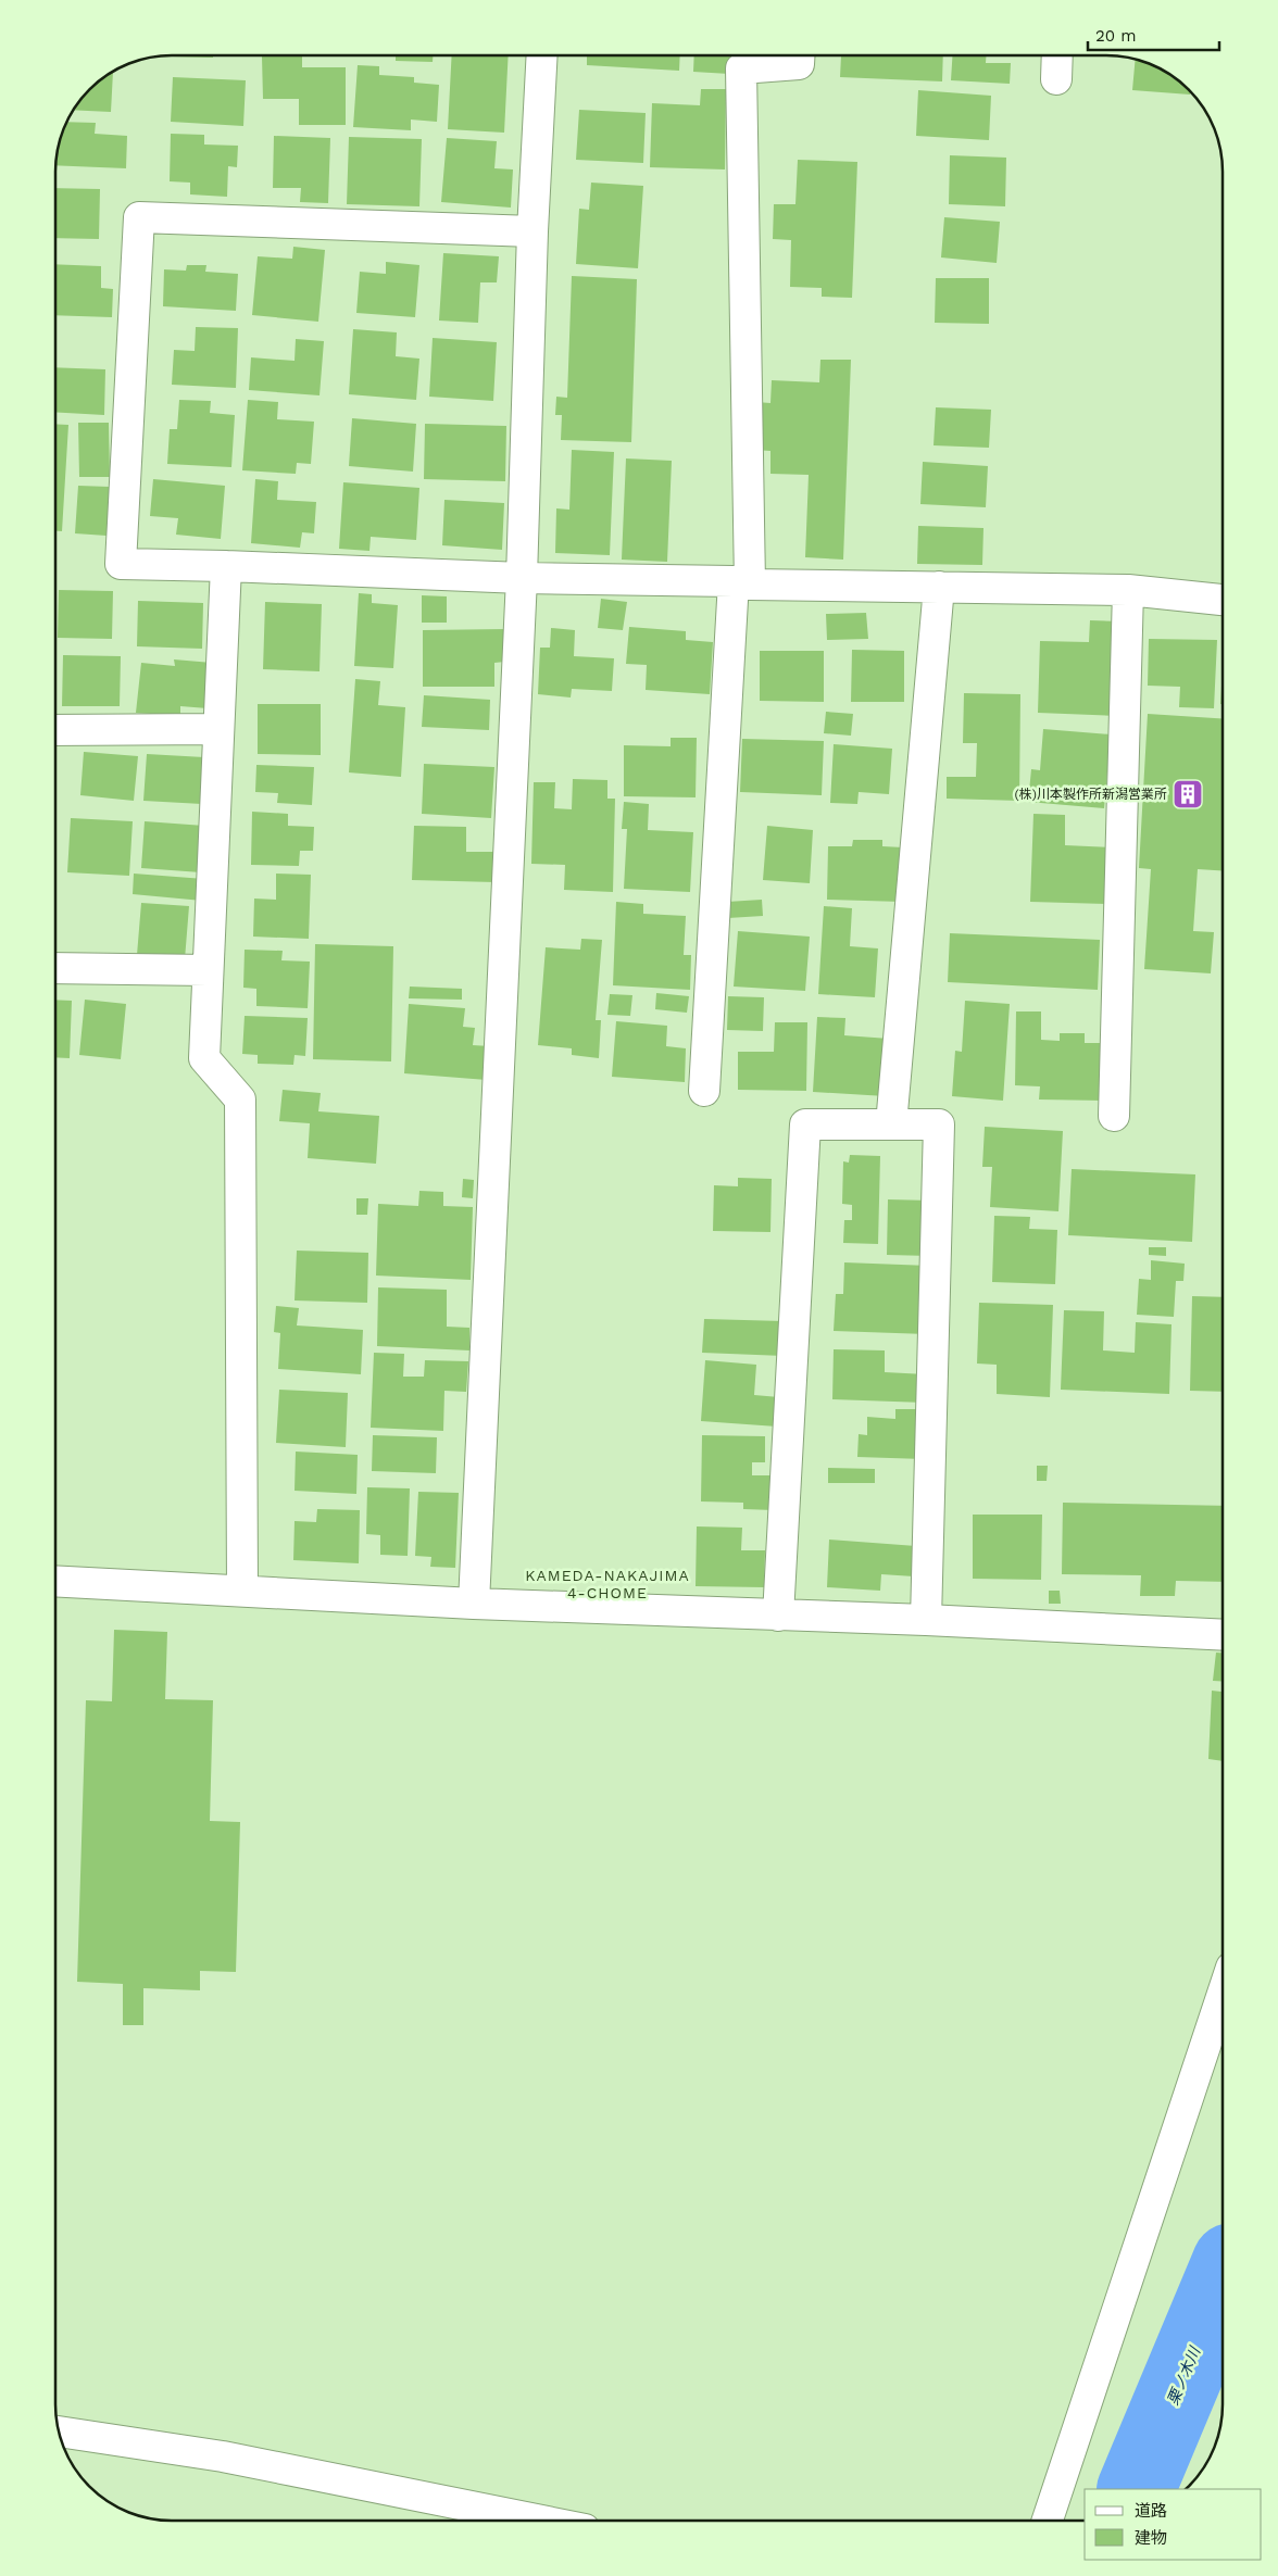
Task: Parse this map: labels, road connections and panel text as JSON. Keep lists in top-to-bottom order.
{
  "districts": ["KAMEDA-NAKAJIMA 4-CHOME"],
  "water": ["栗ノ木川"],
  "places": {
    "building": ["(株)川本製作所新潟営業所"]
  },
  "legend": ["道路", "建物"],
  "scale_bar": "20 m"
}
